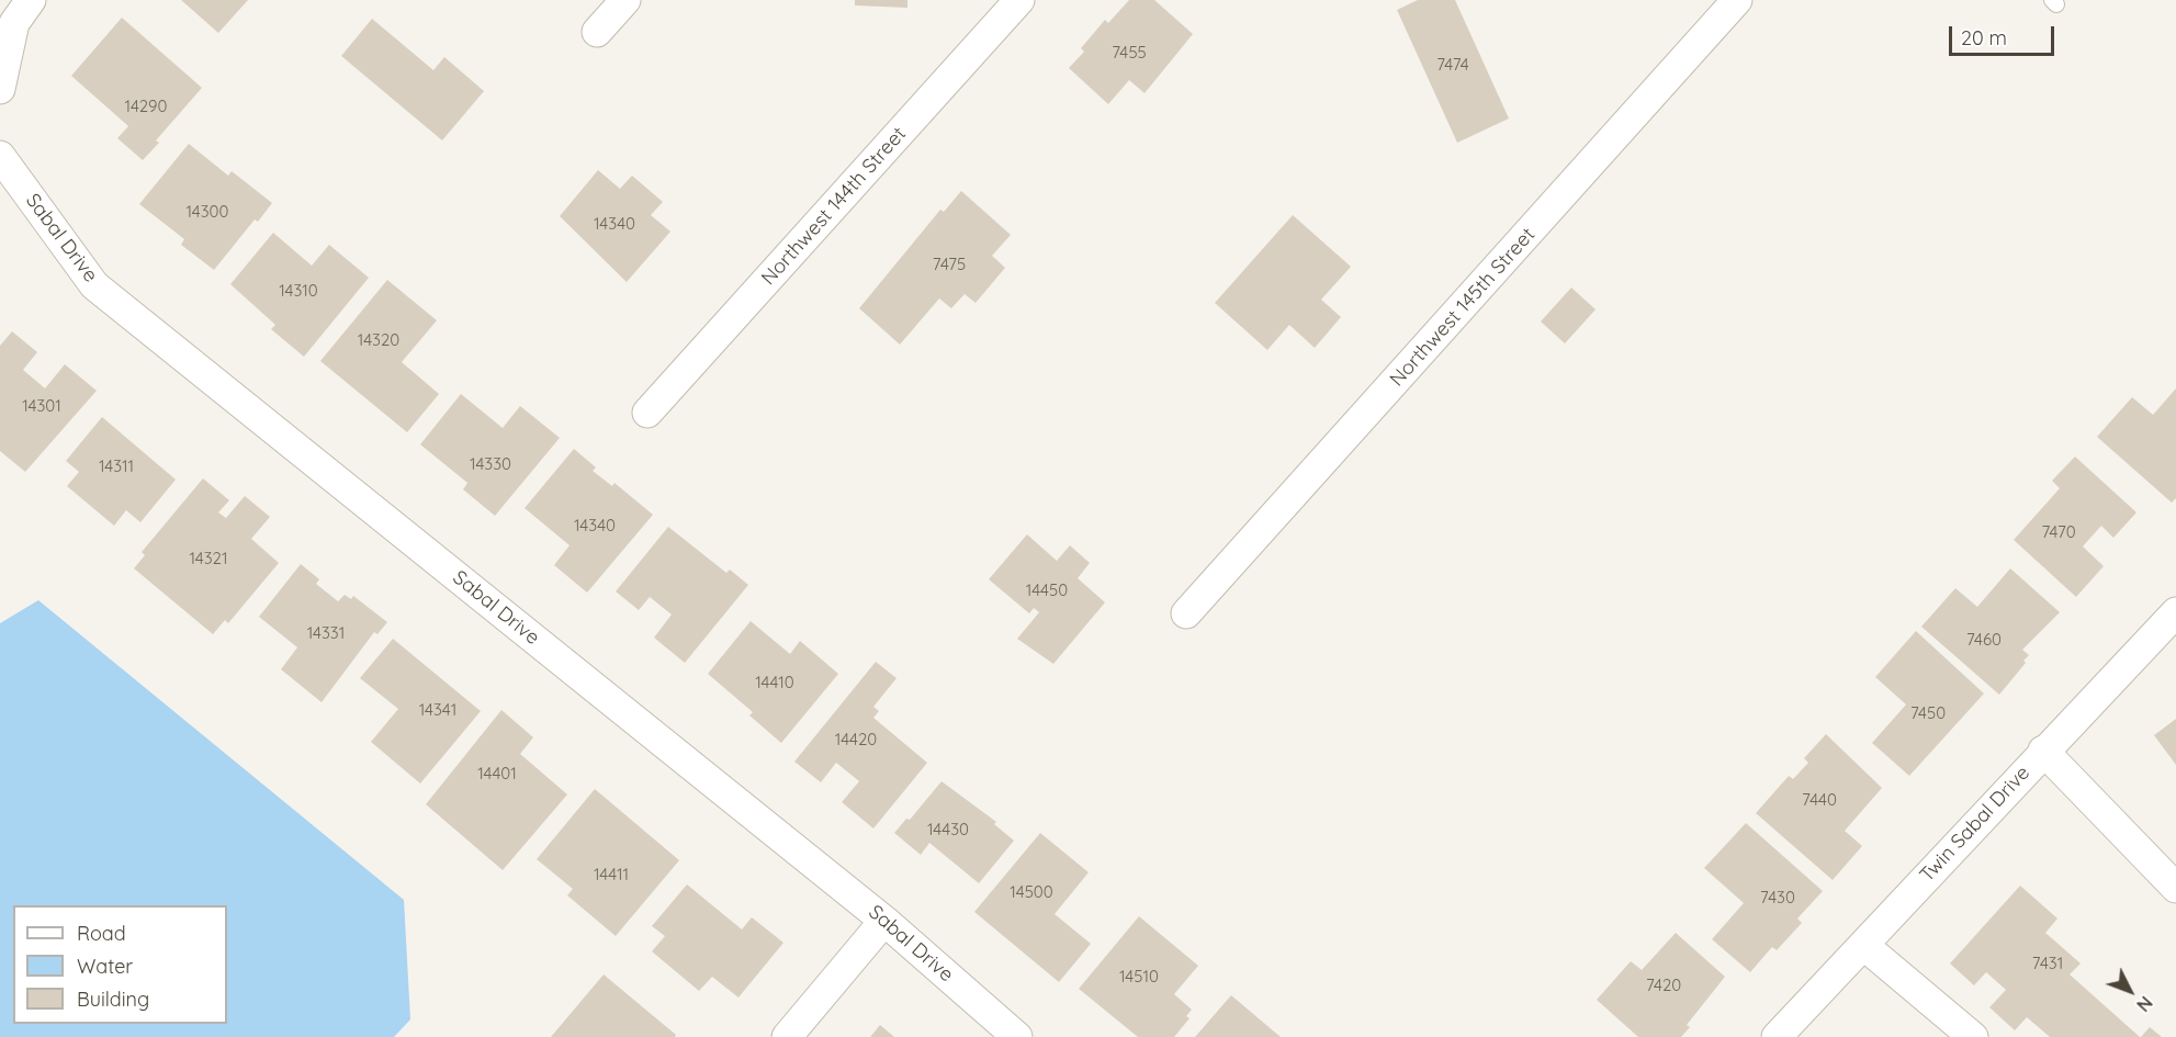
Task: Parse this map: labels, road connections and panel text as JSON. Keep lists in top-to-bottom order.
{
  "streets": {
    "street": [
      "Northwest 144th Street",
      "Sabal Drive",
      "Northwest 145th Street",
      "Twin Sabal Drive"
    ]
  },
  "house_numbers": [
    "7455",
    "7474",
    "14290",
    "14300",
    "14340",
    "7475",
    "14310",
    "14320",
    "14301",
    "14330",
    "14311",
    "14340",
    "7470",
    "14321",
    "14450",
    "14331",
    "7460",
    "14410",
    "14341",
    "7450",
    "14420",
    "14401",
    "7440",
    "14430",
    "14411",
    "14500",
    "7430",
    "7431",
    "14510",
    "7420"
  ],
  "legend": ["Road", "Water", "Building"],
  "scale_bar": "20 m",
  "north": "bottom right"
}
